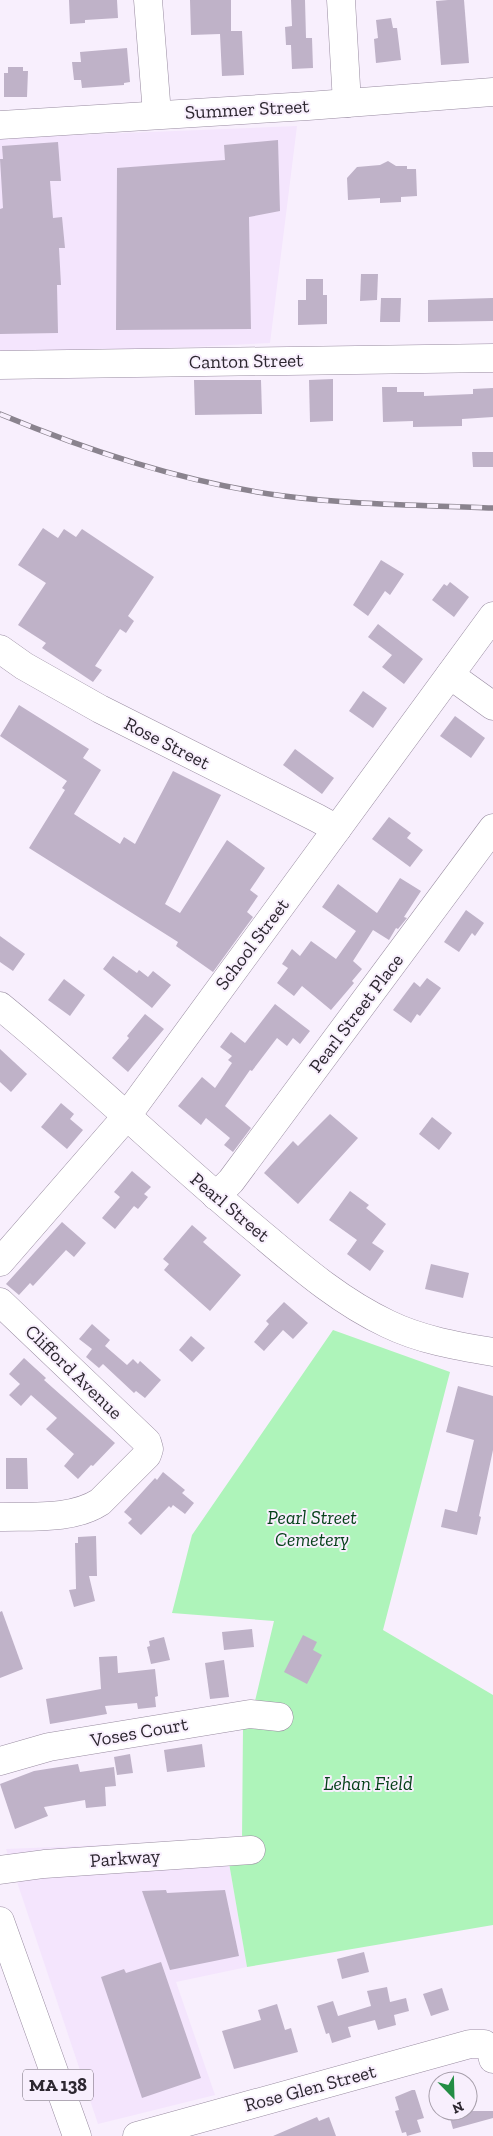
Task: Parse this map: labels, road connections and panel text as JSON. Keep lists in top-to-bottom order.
{
  "streets": {
    "street": [
      "Summer Street",
      "Canton Street",
      "Rose Street",
      "School Street",
      "Pearl Street Place",
      "Pearl Street",
      "Clifford Avenue",
      "Voses Court",
      "Parkway",
      "MA 138",
      "Rose Glen Street"
    ]
  },
  "crossings": [
    ["Rose Street", "School Street"],
    ["School Street", "Pearl Street"],
    ["Pearl Street Place", "Pearl Street"]
  ],
  "parks": ["Pearl Street Cemetery", "Lehan Field"],
  "north": "bottom right"
}
